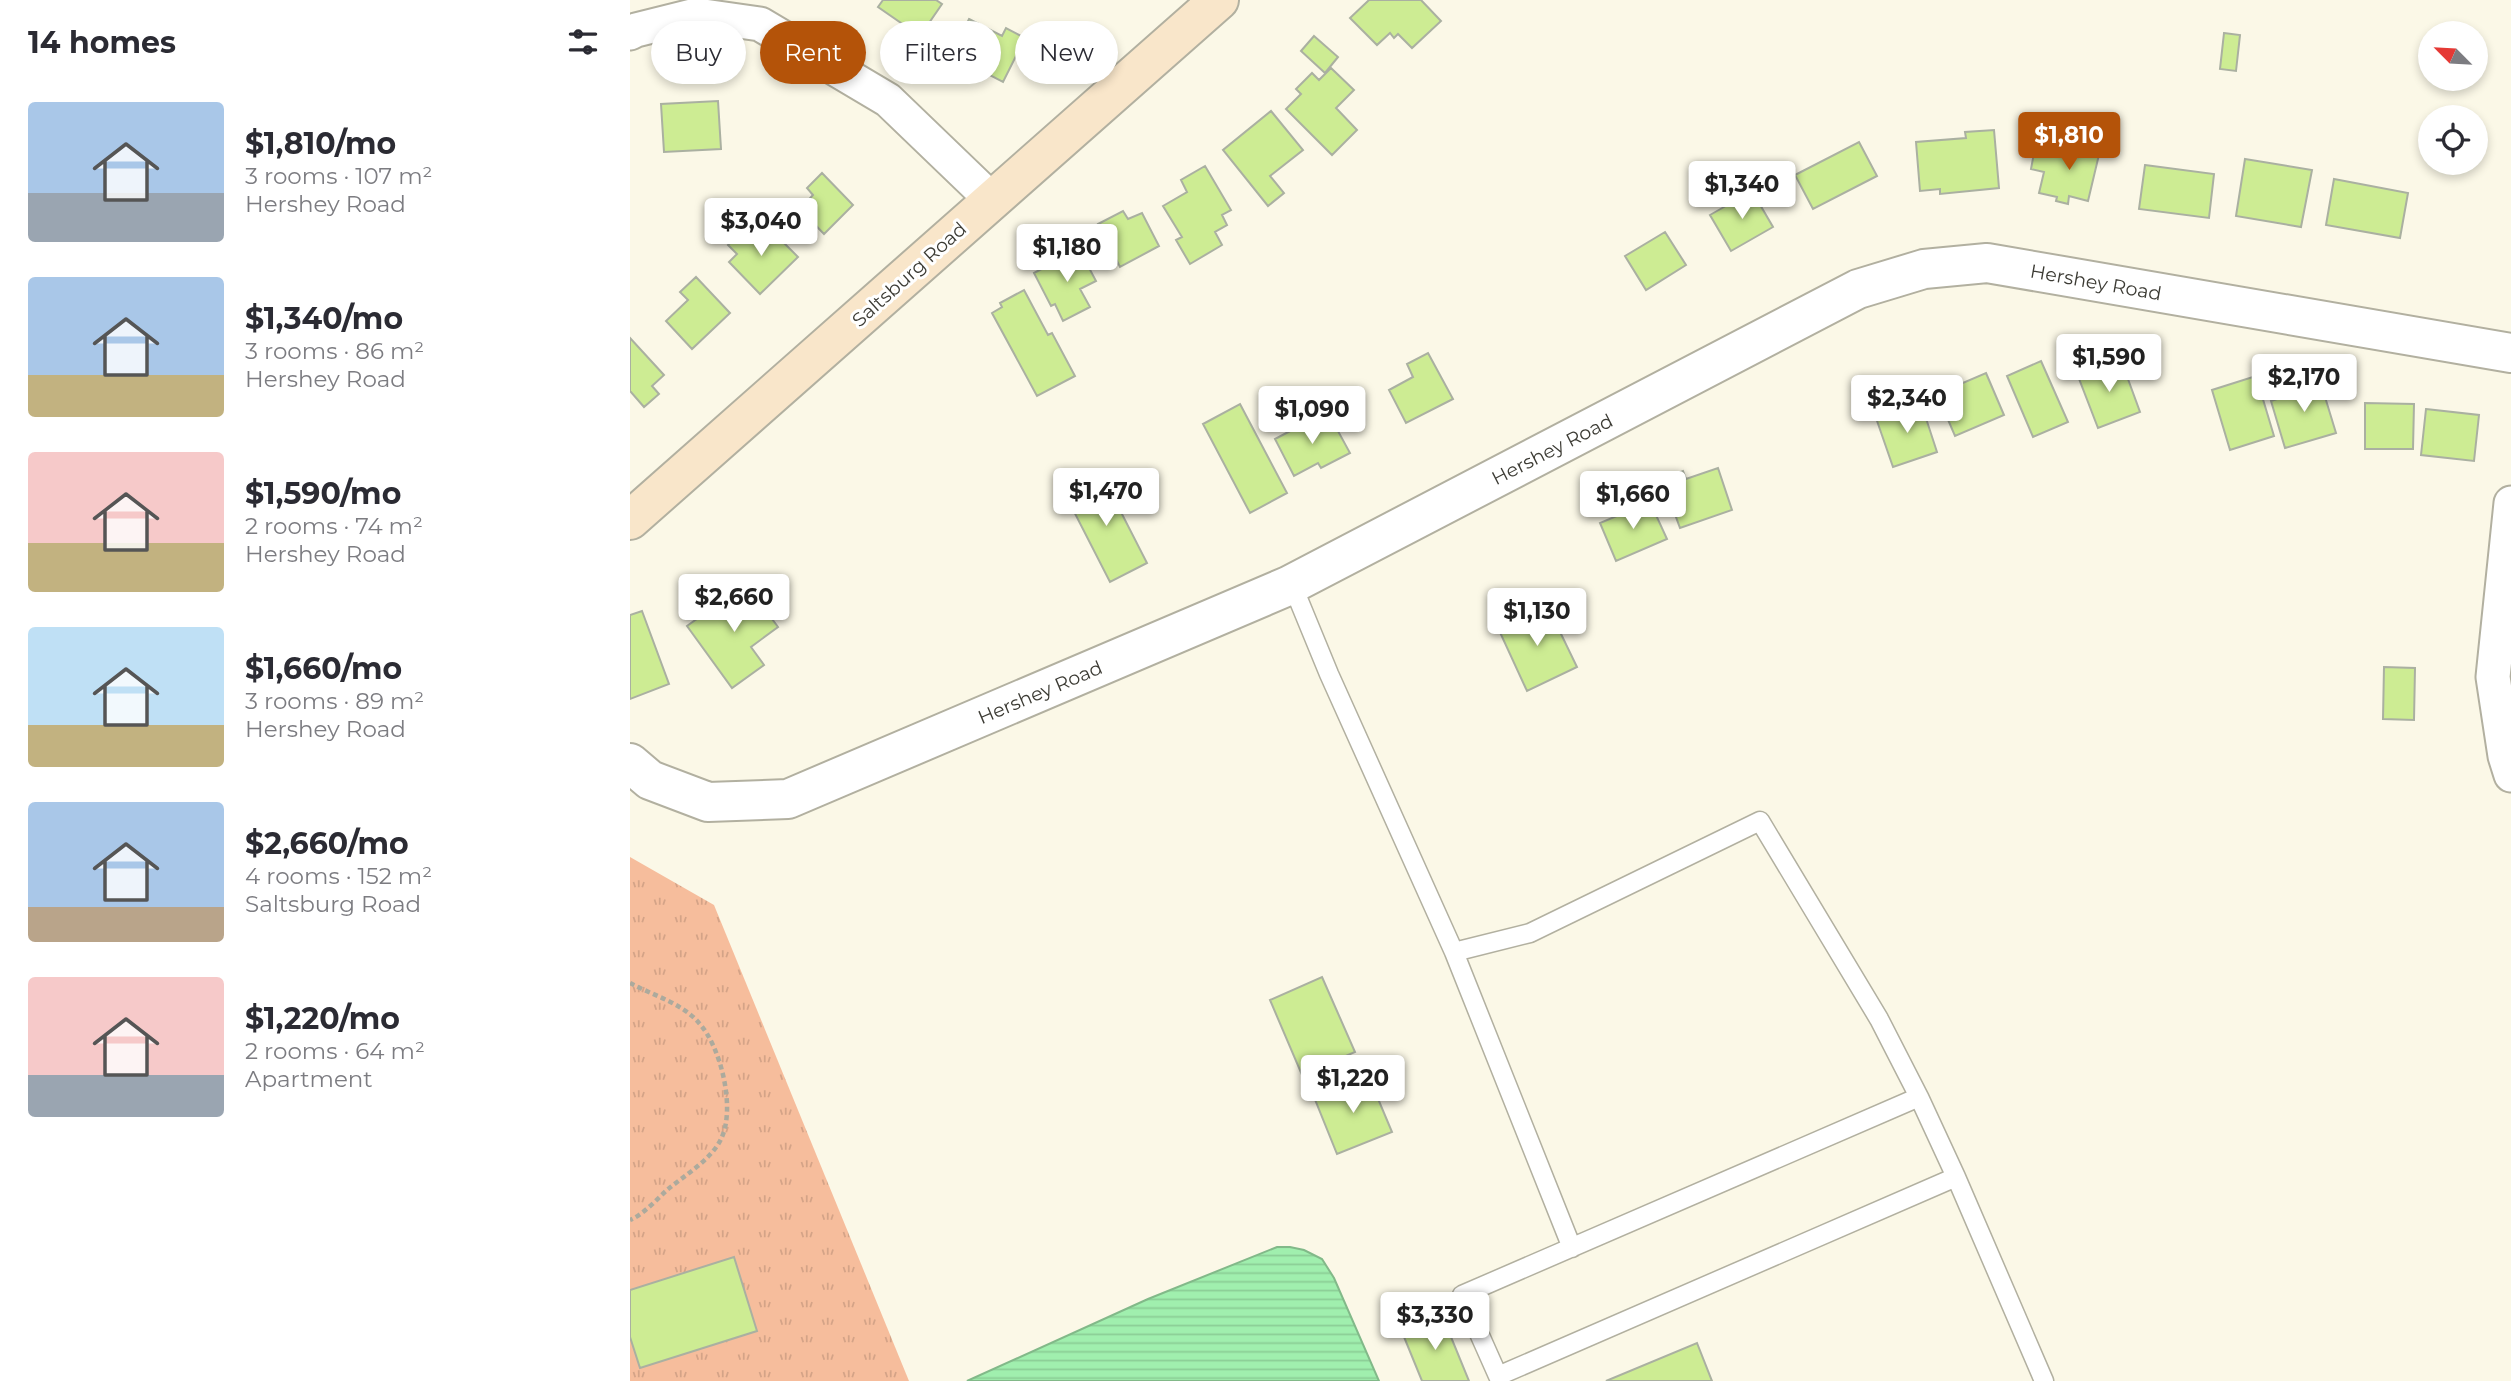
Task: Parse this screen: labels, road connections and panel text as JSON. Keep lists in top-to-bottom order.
{
  "streets": {
    "main road": ["Saltsburg Road"],
    "street": ["Hershey Road"]
  },
  "north": "top left",
  "page": {
    "heading": "14 homes",
    "chip": [
      "Buy",
      "Rent",
      "Filters",
      "New"
    ],
    "list": [
      {
        "name": "$1,810/mo",
        "note": "3 rooms · 107 m² · Hershey Road"
      },
      {
        "name": "$1,340/mo",
        "note": "3 rooms · 86 m² · Hershey Road"
      },
      {
        "name": "$1,590/mo",
        "note": "2 rooms · 74 m² · Hershey Road"
      },
      {
        "name": "$1,660/mo",
        "note": "3 rooms · 89 m² · Hershey Road"
      },
      {
        "name": "$2,660/mo",
        "note": "4 rooms · 152 m² · Saltsburg Road"
      },
      {
        "name": "$1,220/mo",
        "note": "2 rooms · 64 m² · Apartment"
      }
    ],
    "price": [
      "$1,810",
      "$1,340",
      "$3,040",
      "$1,180",
      "$1,590",
      "$2,170",
      "$2,340",
      "$1,090",
      "$1,470",
      "$1,660",
      "$2,660",
      "$1,130",
      "$1,220",
      "$3,330"
    ]
  }
}
